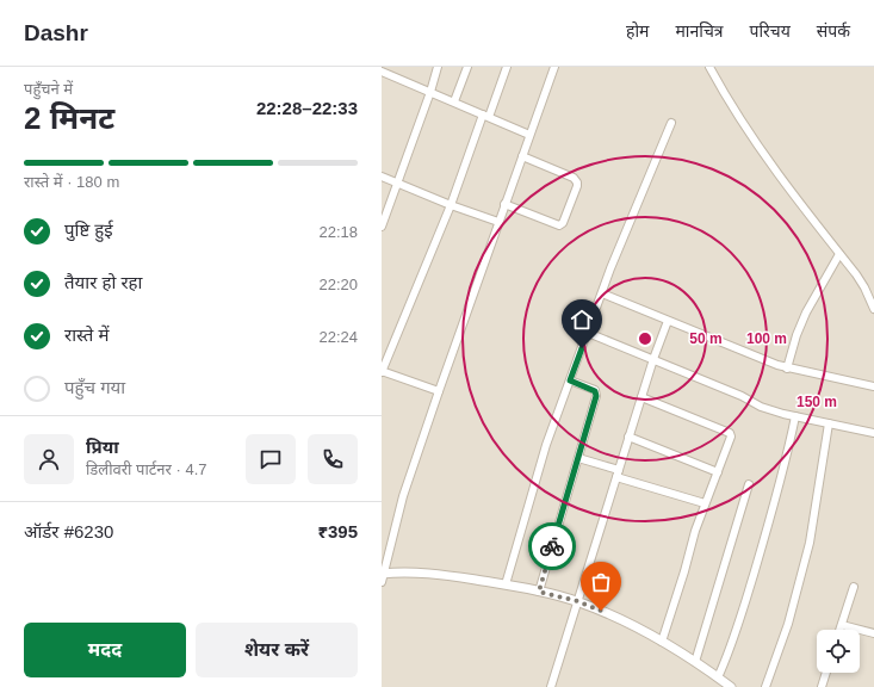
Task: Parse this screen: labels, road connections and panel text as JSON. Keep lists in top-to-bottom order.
{
  "page": {
    "header": "Dashr",
    "nav": [
      "होम",
      "मानचित्र",
      "परिचय",
      "संपर्क"
    ],
    "heading": ["2 मिनट", "पहुँचने में", "22:28–22:33"],
    "panel": [
      "प्रिया",
      "डिलीवरी पार्टनर · 4.7",
      "ऑर्डर #6230",
      "₹395"
    ],
    "bar": "रास्ते में · 180 m",
    "list": [
      ["पुष्टि हुई", "22:18"],
      ["तैयार हो रहा", "22:20"],
      ["रास्ते में", "22:24"],
      "पहुँच गया"
    ],
    "buttons": ["मदद", "शेयर करें"]
  },
  "rings": ["50 m", "100 m", "150 m"]
}
